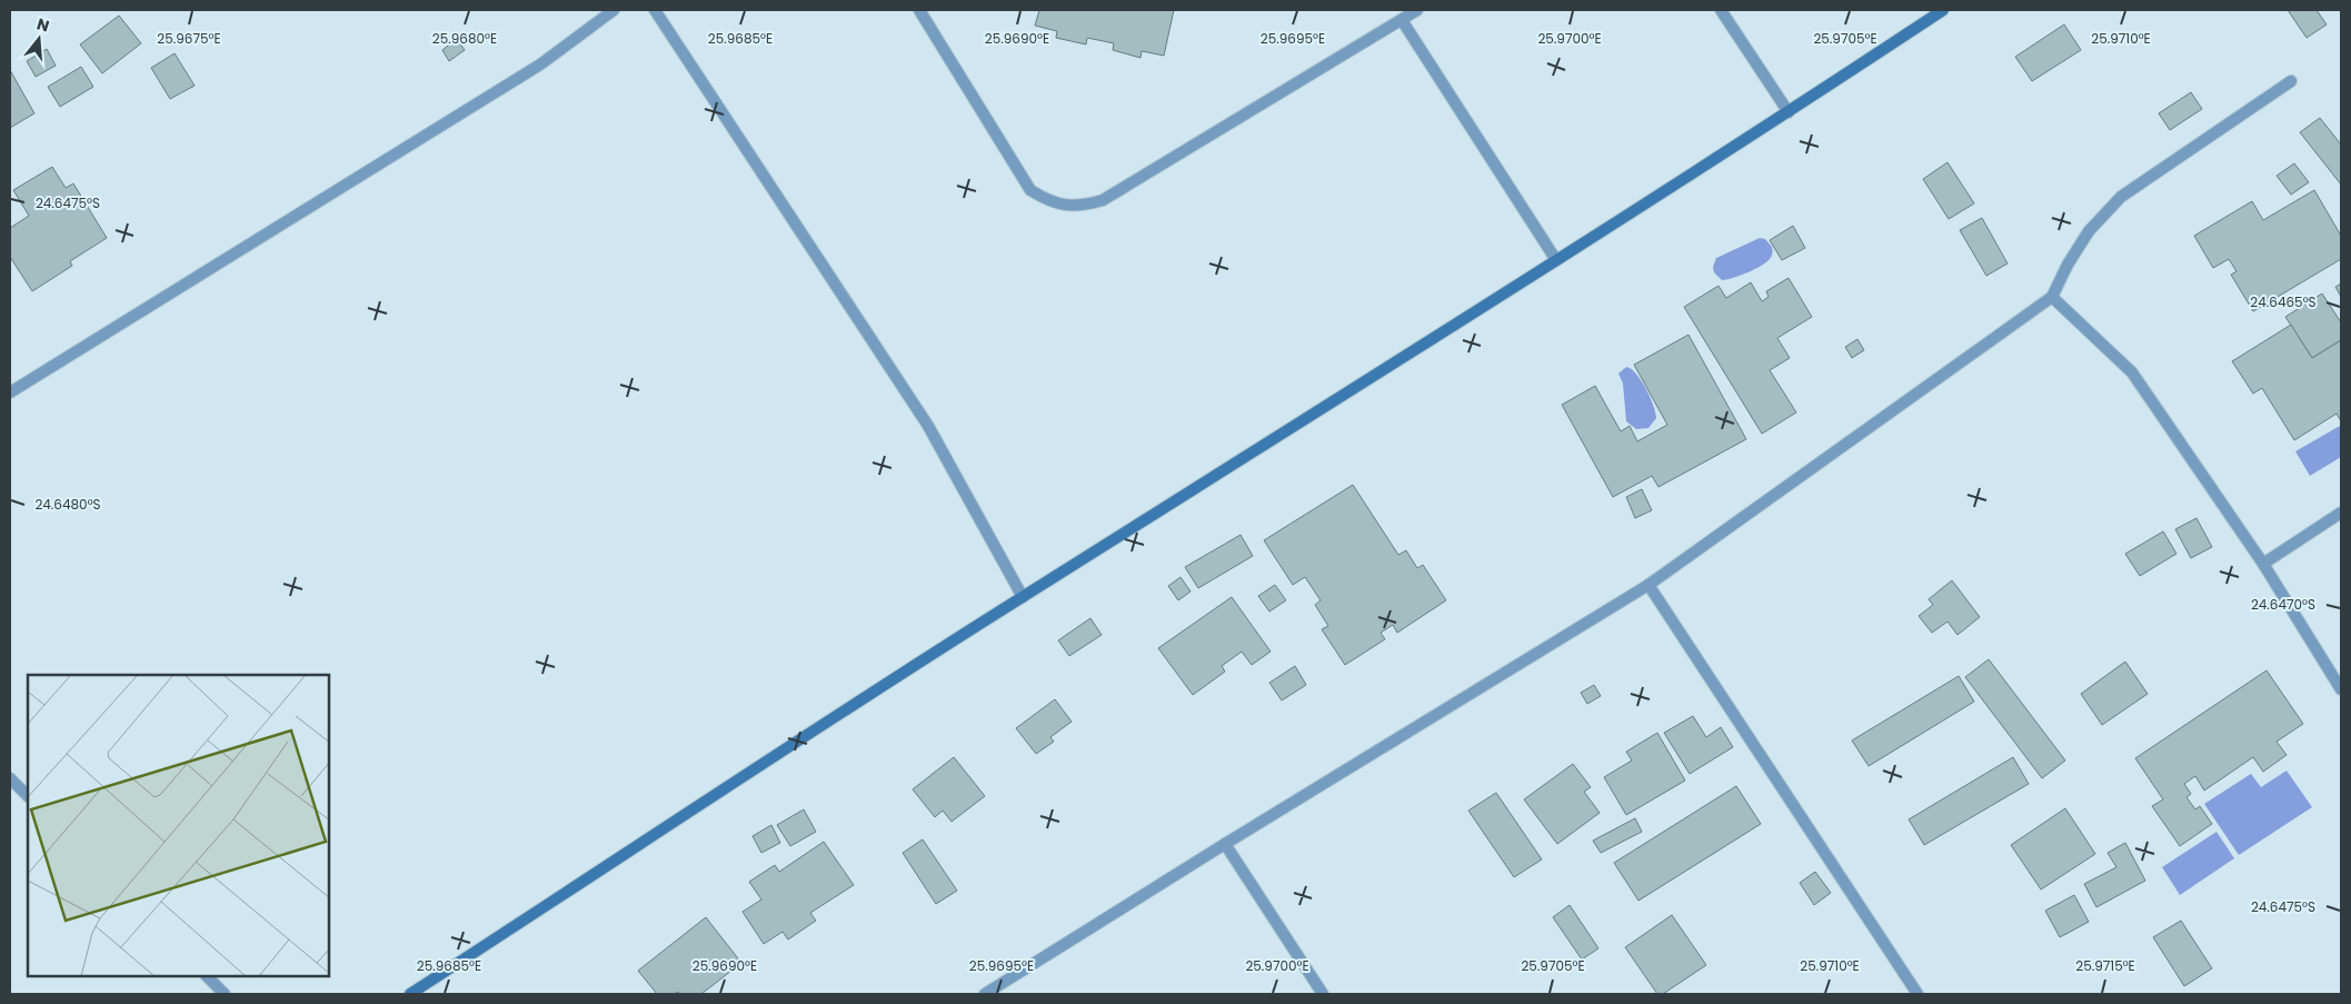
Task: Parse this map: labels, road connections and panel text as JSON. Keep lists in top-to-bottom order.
{
  "north": "top",
  "coordinates": [
    "25.9675°E",
    "25.9680°E",
    "25.9685°E",
    "25.9690°E",
    "25.9695°E",
    "25.9700°E",
    "25.9705°E",
    "25.9710°E",
    "24.6475°S",
    "24.6465°S",
    "24.6480°S",
    "24.6470°S",
    "25.9715°E"
  ]
}
